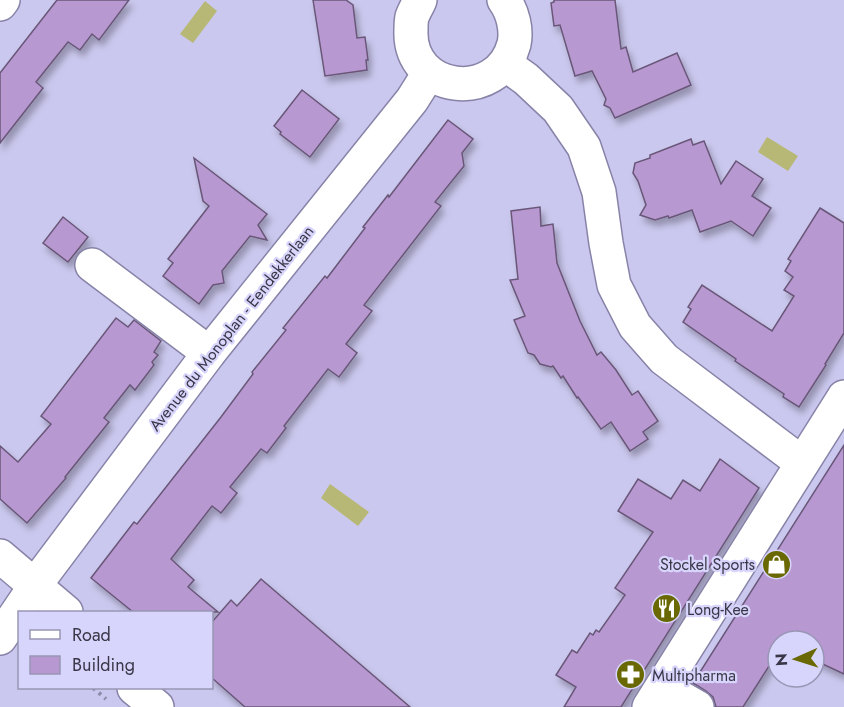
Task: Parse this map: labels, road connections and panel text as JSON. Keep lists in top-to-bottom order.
{
  "streets": {
    "street": ["Avenue du Monoplan - Eendekkerlaan"]
  },
  "places": {
    "shop": ["Stockel Sports"],
    "restaurant": ["Long-Kee"],
    "pharmacy": ["Multipharma"]
  },
  "legend": ["Road", "Building"],
  "north": "left"
}
